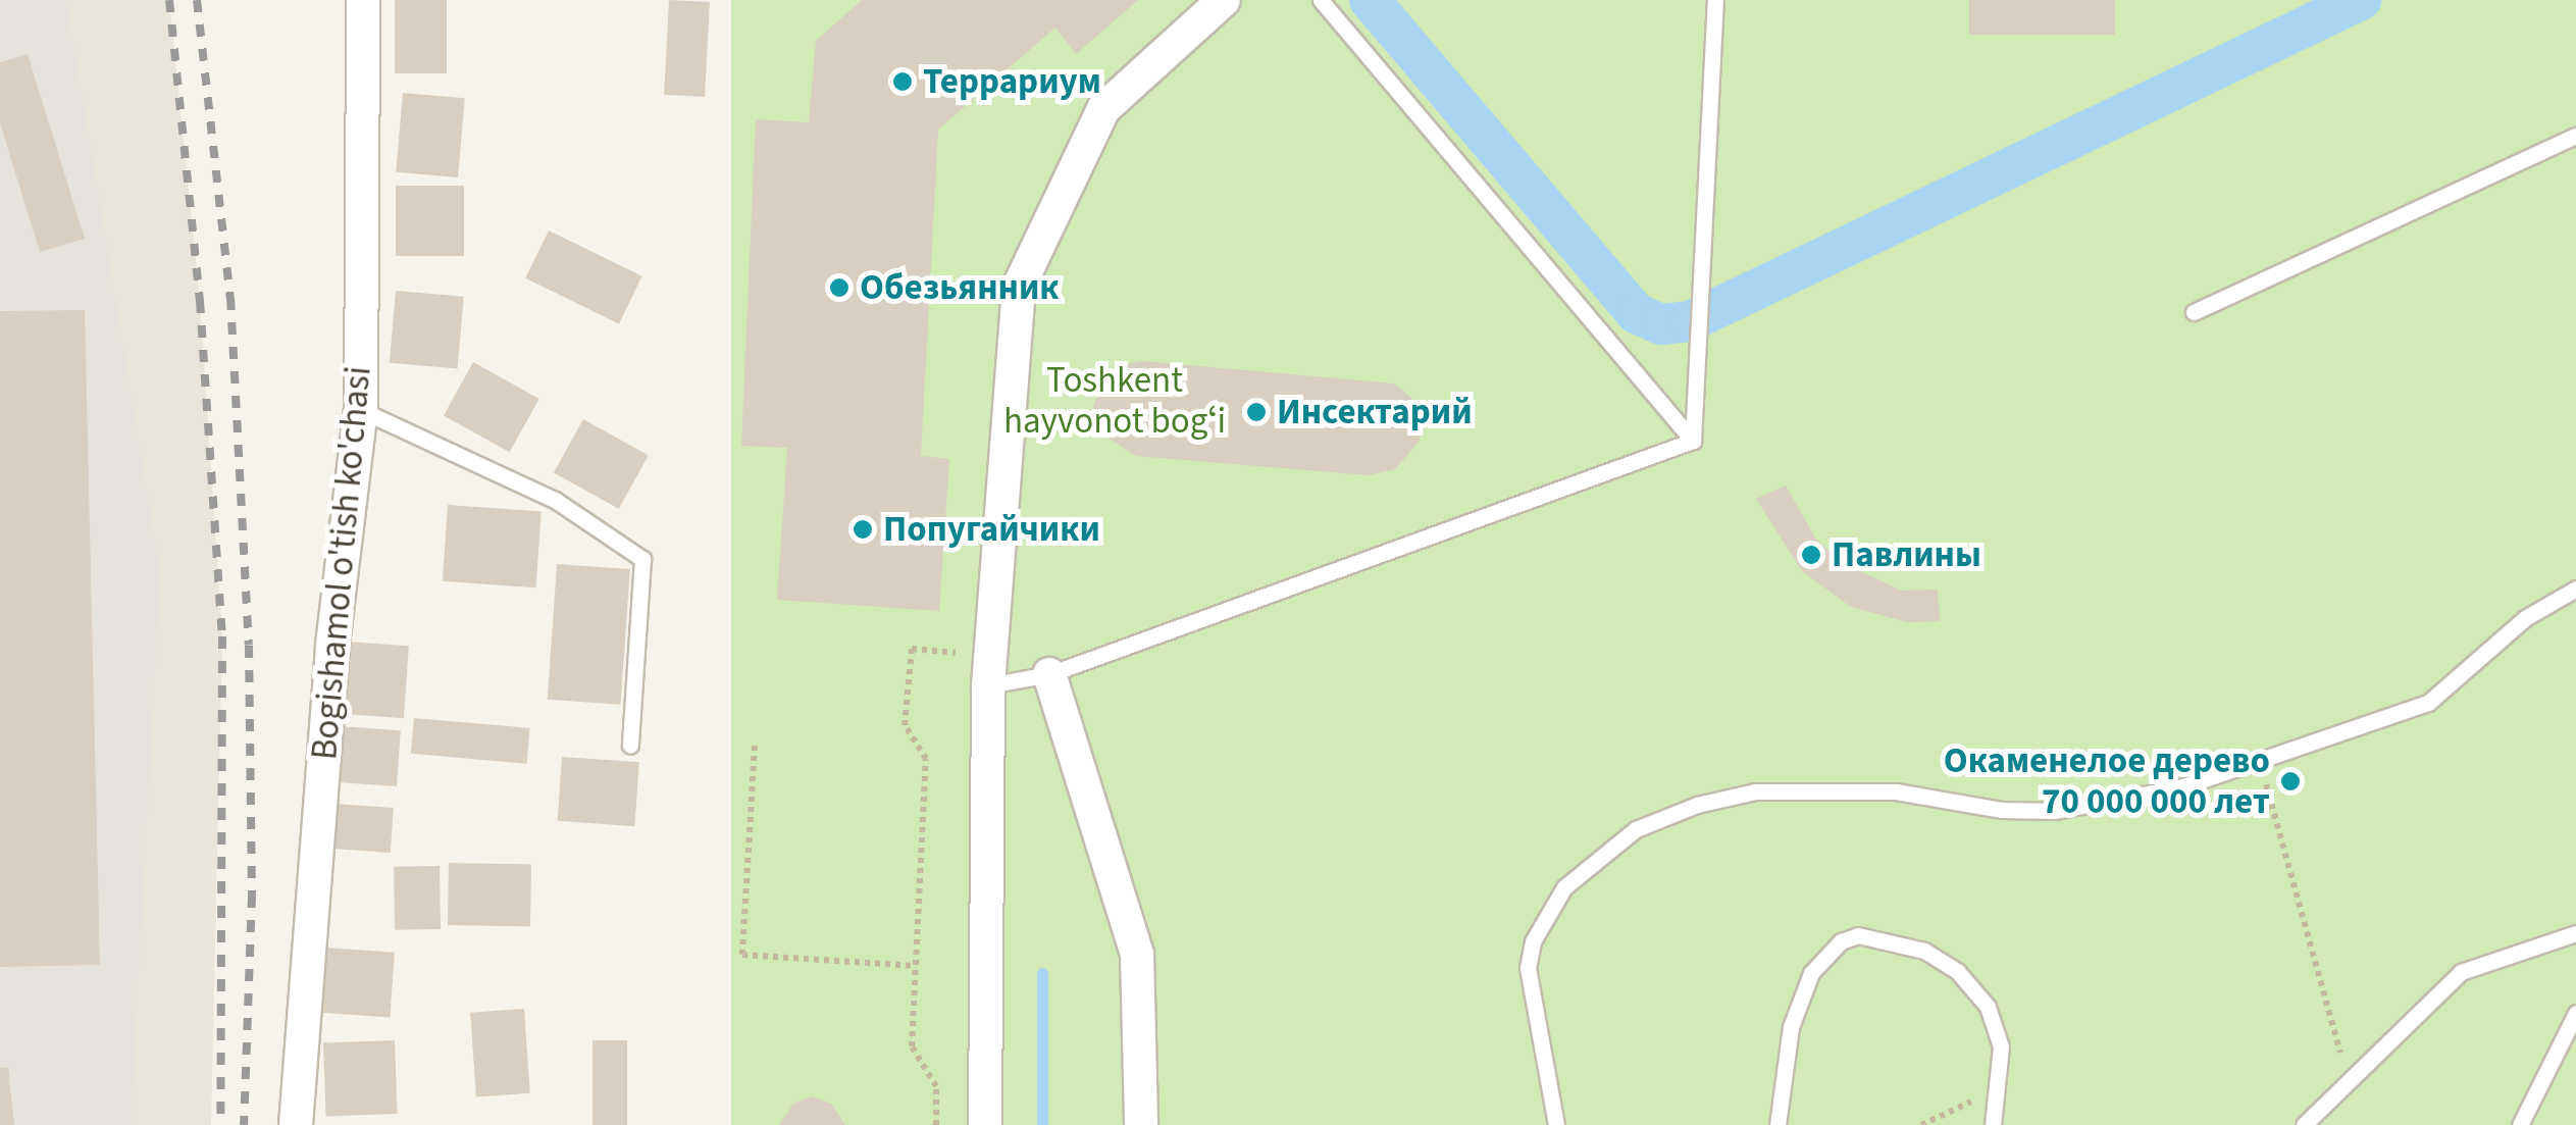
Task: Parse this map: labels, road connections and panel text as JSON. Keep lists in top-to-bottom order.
{
  "streets": {
    "street": ["Bogishamol o'tish ko'chasi"]
  },
  "parks": ["Toshkent hayvonot bogʻi"],
  "places": [
    "Террариум",
    "Обезьянник",
    "Инсектарий",
    "Попугайчики",
    "Павлины",
    "Окаменелое дерево 70 000 000 лет"
  ]
}
